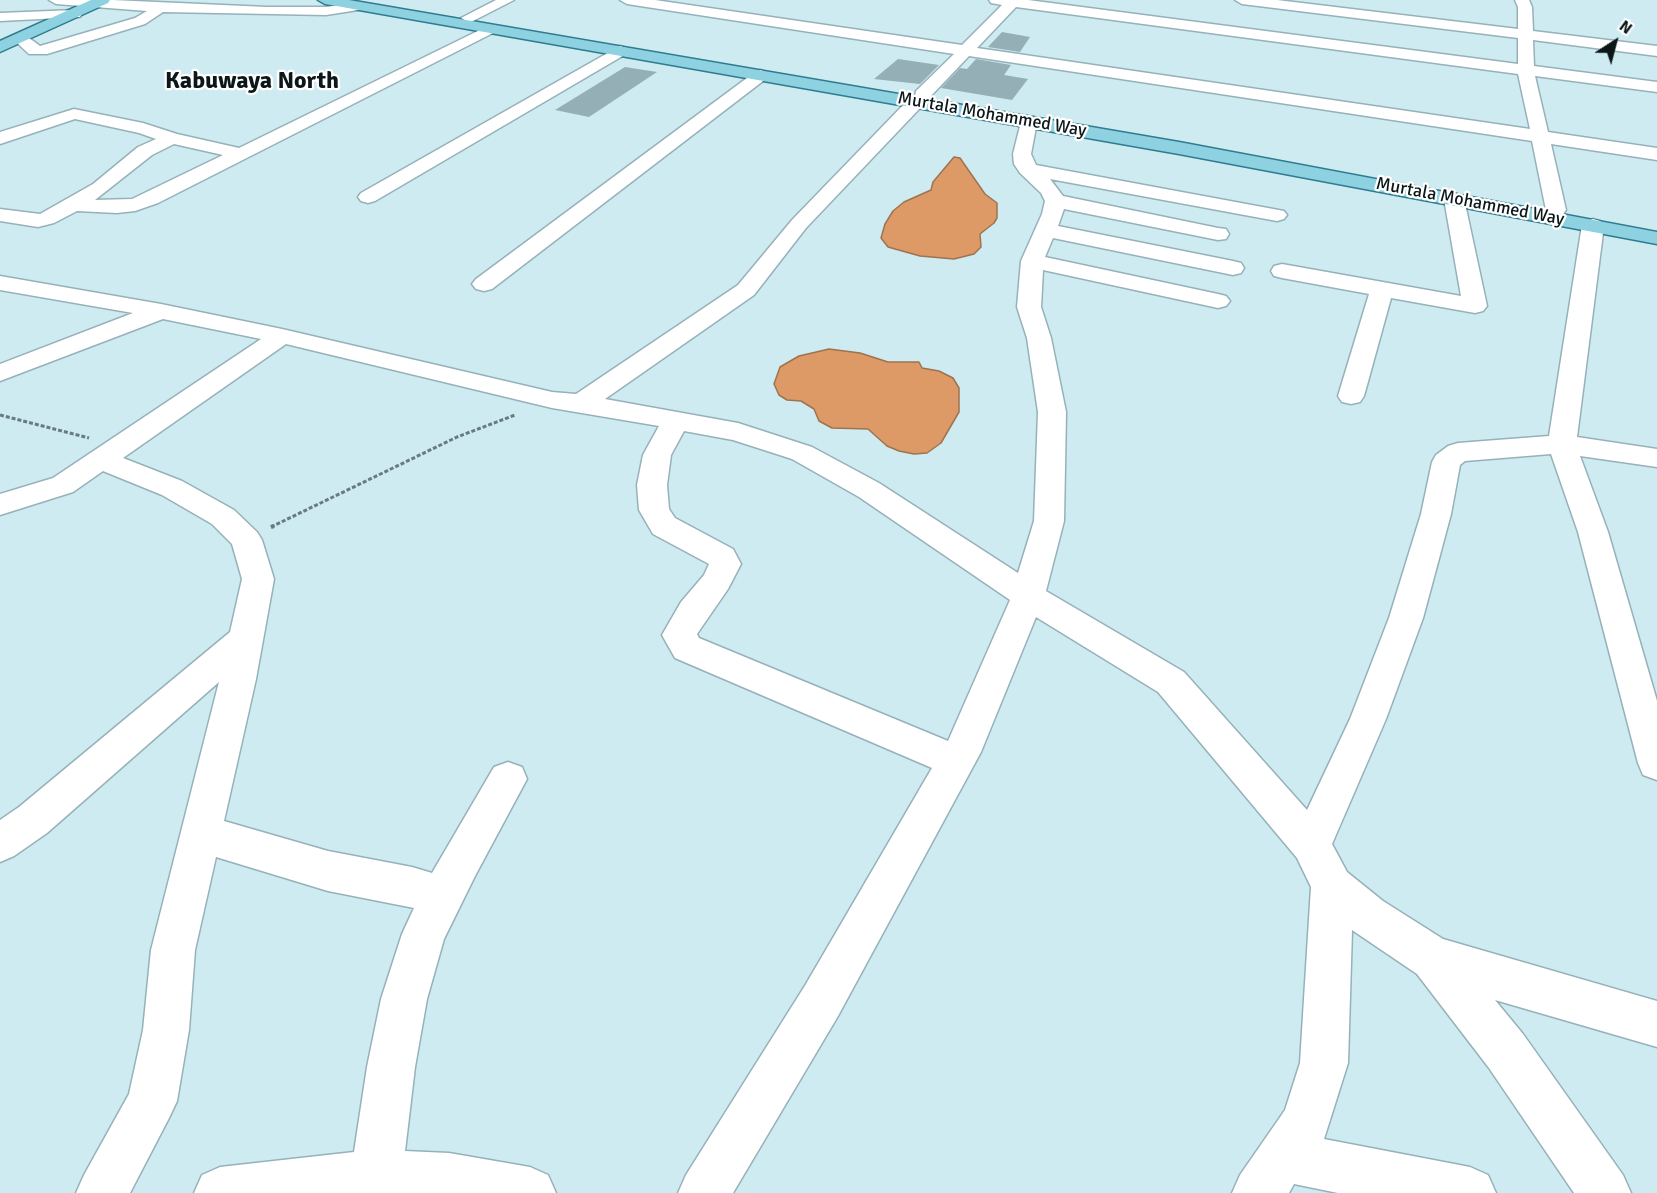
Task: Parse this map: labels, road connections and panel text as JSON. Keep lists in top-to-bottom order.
{
  "streets": {
    "main road": ["Murtala Mohammed Way"]
  },
  "districts": ["Kabuwaya North"],
  "north": "top right"
}
